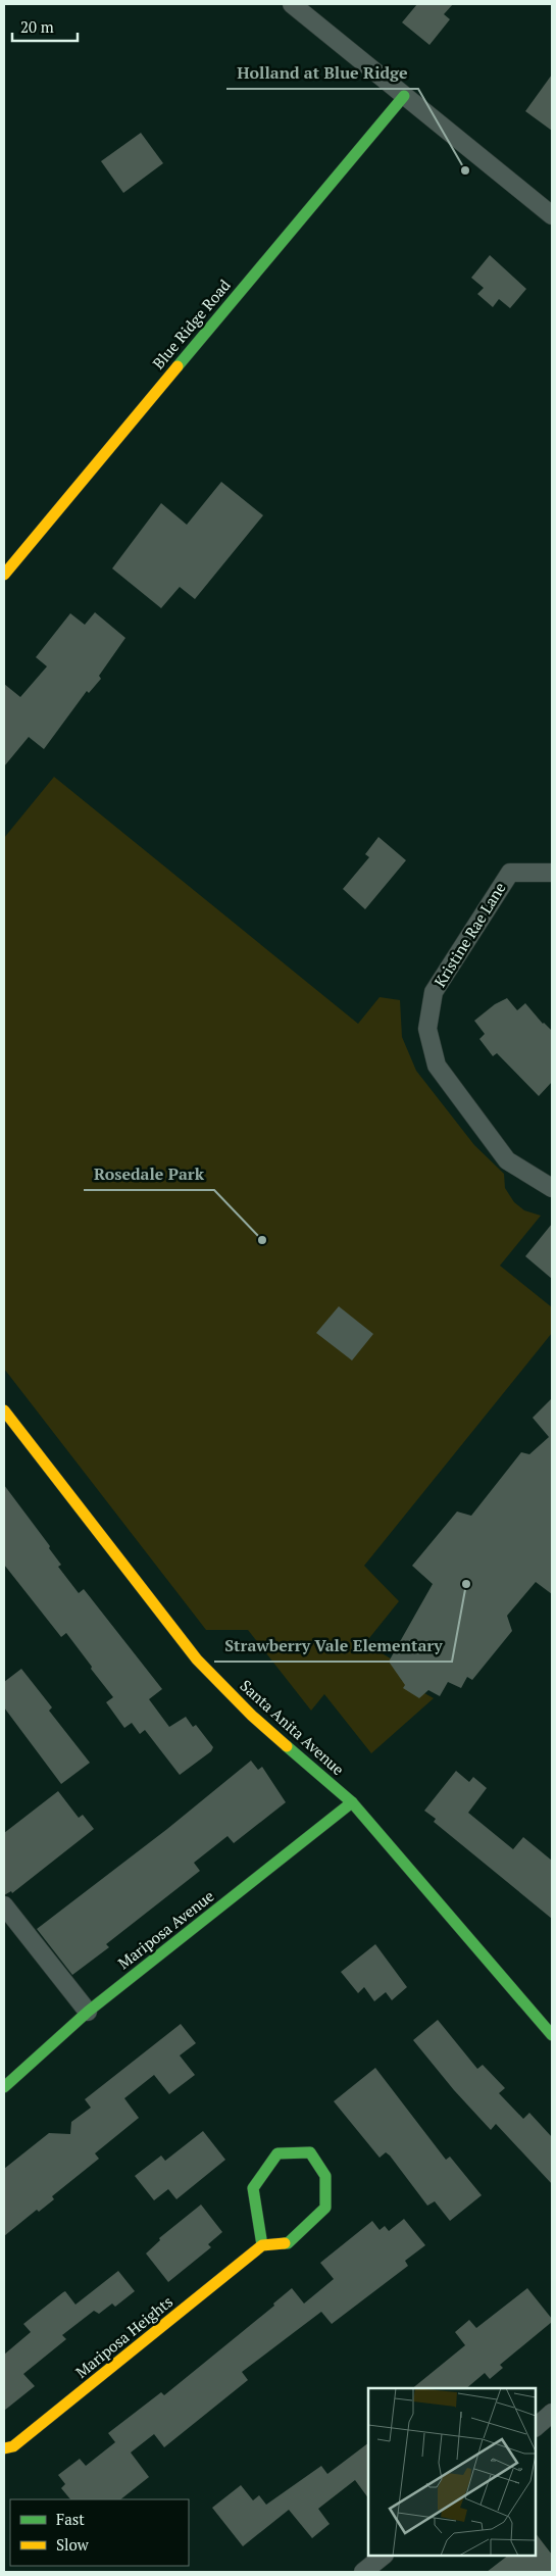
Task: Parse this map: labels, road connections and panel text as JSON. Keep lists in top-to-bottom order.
{
  "streets": {
    "street": [
      "Blue Ridge Road",
      "Kristine Rae Lane",
      "Santa Anita Avenue",
      "Mariposa Avenue",
      "Mariposa Heights"
    ]
  },
  "crossings": [
    ["Santa Anita Avenue", "Mariposa Avenue"]
  ],
  "places": ["Holland at Blue Ridge", "Rosedale Park", "Strawberry Vale Elementary"],
  "legend": ["Fast", "Slow"],
  "scale_bar": "20 m"
}
